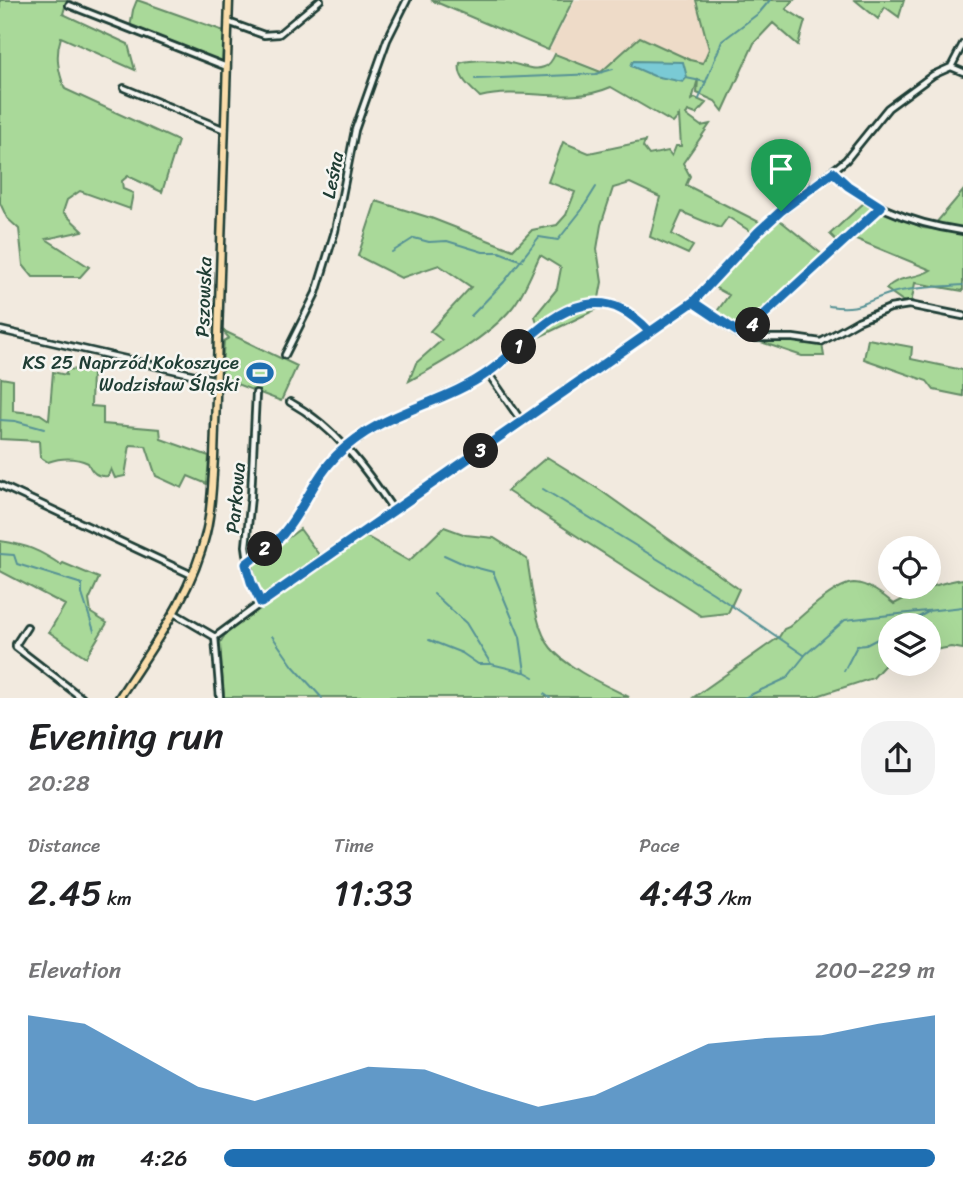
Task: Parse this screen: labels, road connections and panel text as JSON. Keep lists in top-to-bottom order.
{
  "streets": {
    "main road": ["Pszowska"],
    "street": ["Leśna", "Parkowa"]
  },
  "places": {
    "sports": ["KS 25 Naprzód Kokoszyce Wodzisław Śląski"]
  },
  "page": {
    "pins": [
      "4",
      "1",
      "3",
      "2"
    ],
    "heading": ["Evening run", "20:28"],
    "stats": [
      ["Distance", "2.45 km"],
      ["Time", "11:33"],
      ["Pace", "4:43 /km"]
    ],
    "chart": ["Elevation", "200–229 m"],
    "list": [
      {
        "name": "500 m",
        "note": "4:26"
      }
    ]
  }
}
